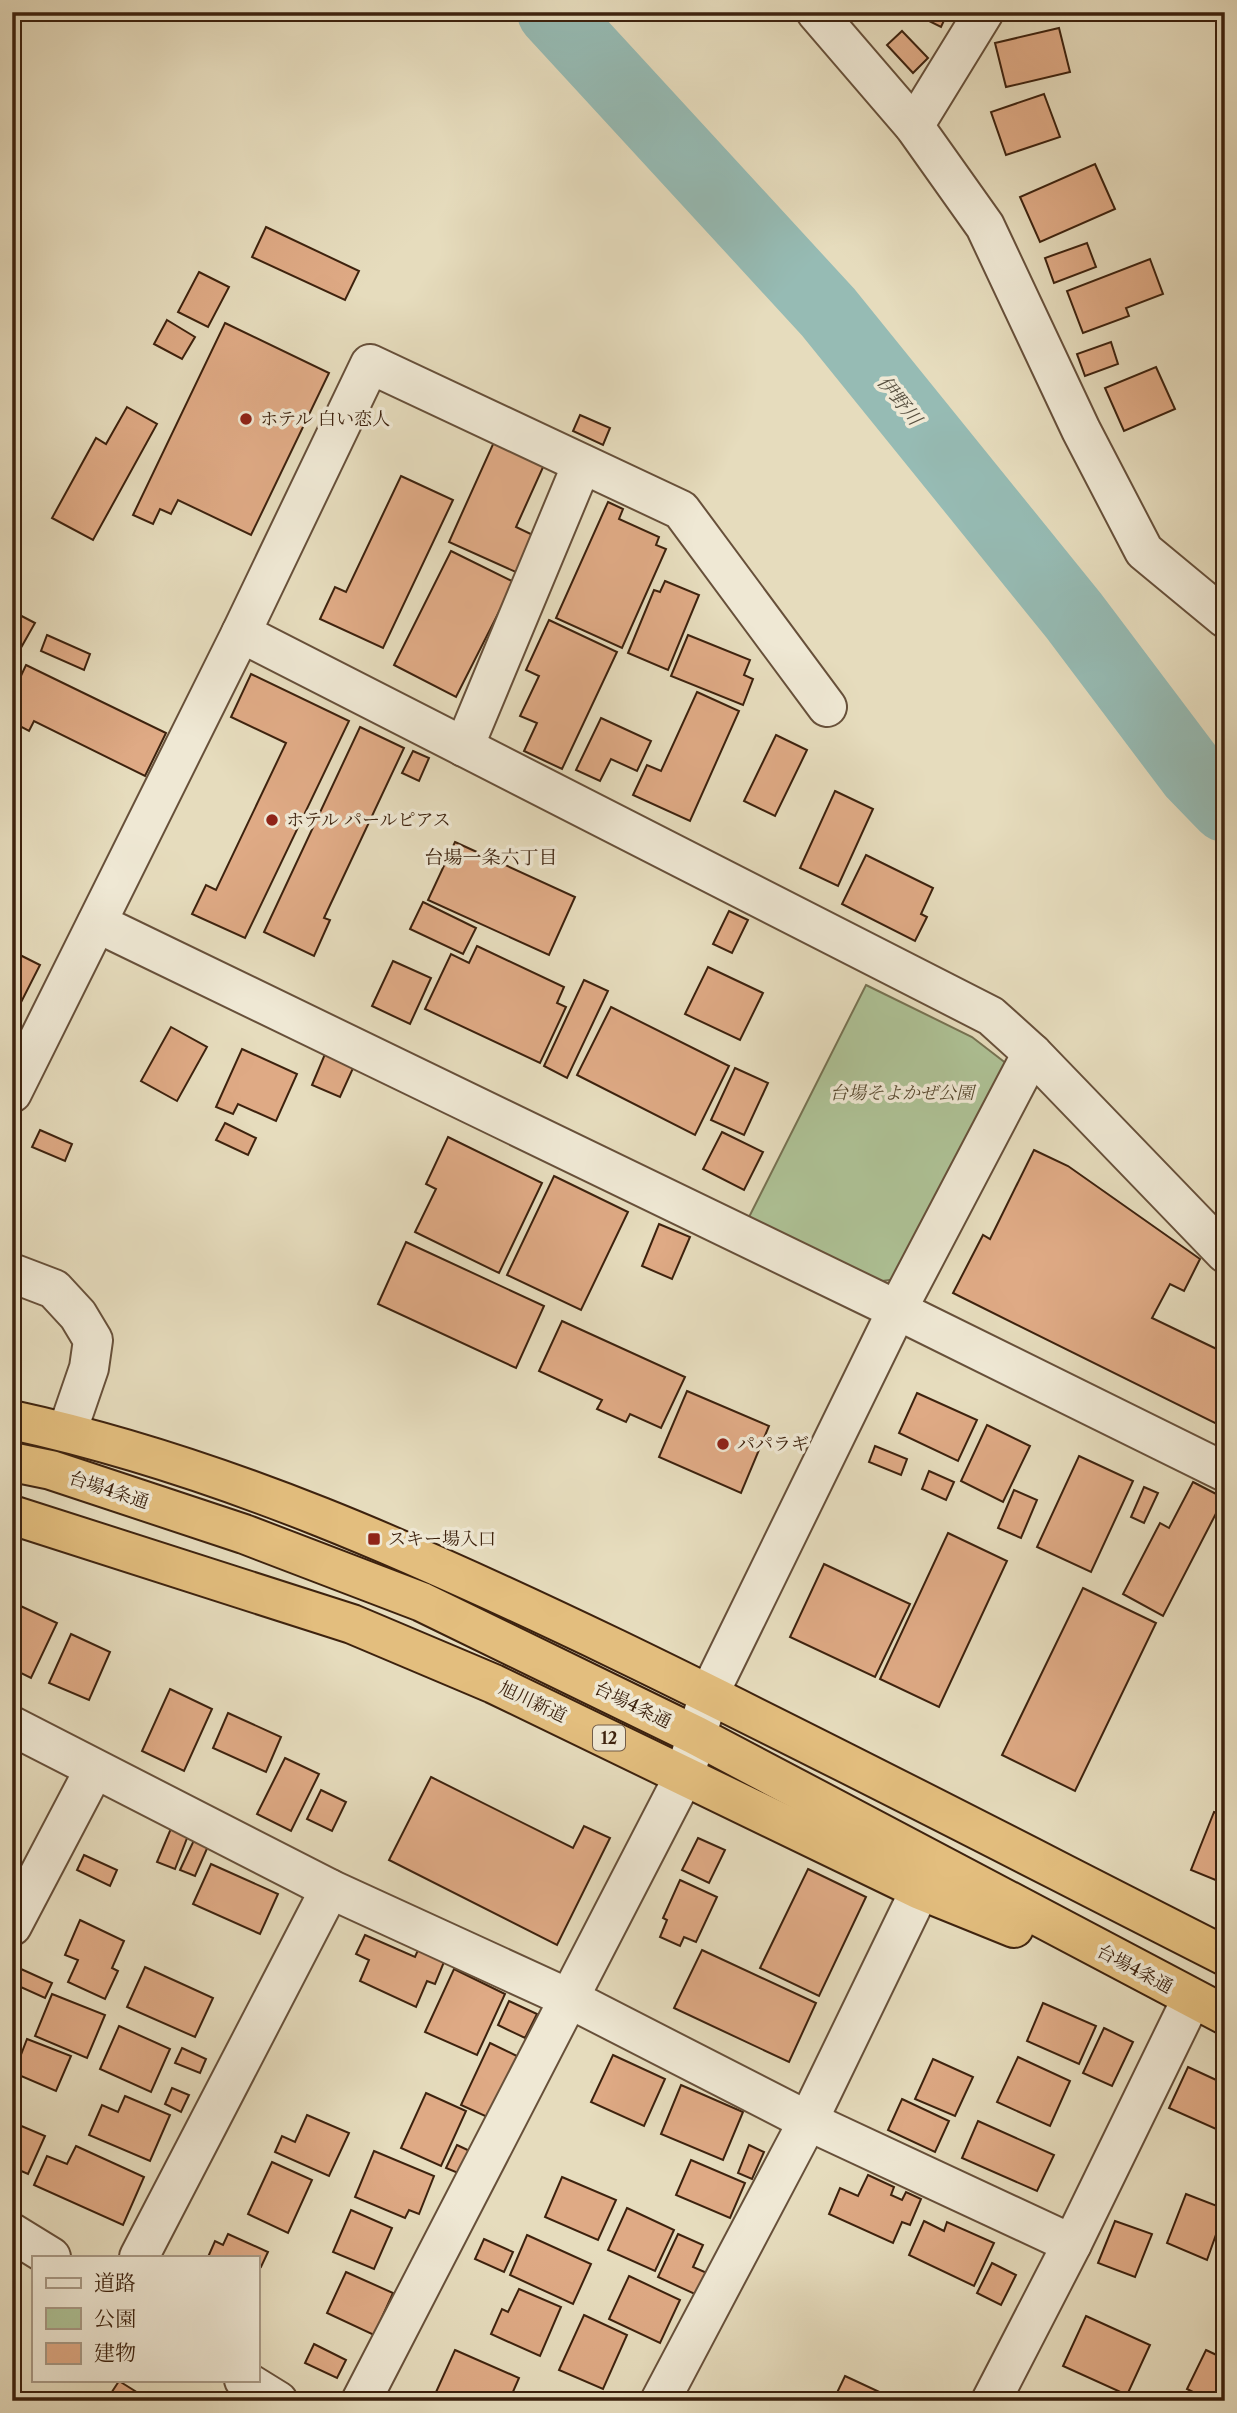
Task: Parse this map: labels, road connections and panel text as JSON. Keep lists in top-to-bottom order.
{
  "streets": {
    "highway": ["台場4条通", "旭川新道", "12"]
  },
  "crossings": [
    ["台場4条通", "旭川新道"]
  ],
  "districts": ["台場一条六丁目"],
  "water": ["伊野川"],
  "parks": ["台場そよかぜ公園"],
  "places": {
    "other": ["ホテル 白い恋人", "ホテル パールピアス", "パパラギ"],
    "transit": ["スキー場入口"]
  },
  "legend": ["道路", "公園", "建物"]
}
